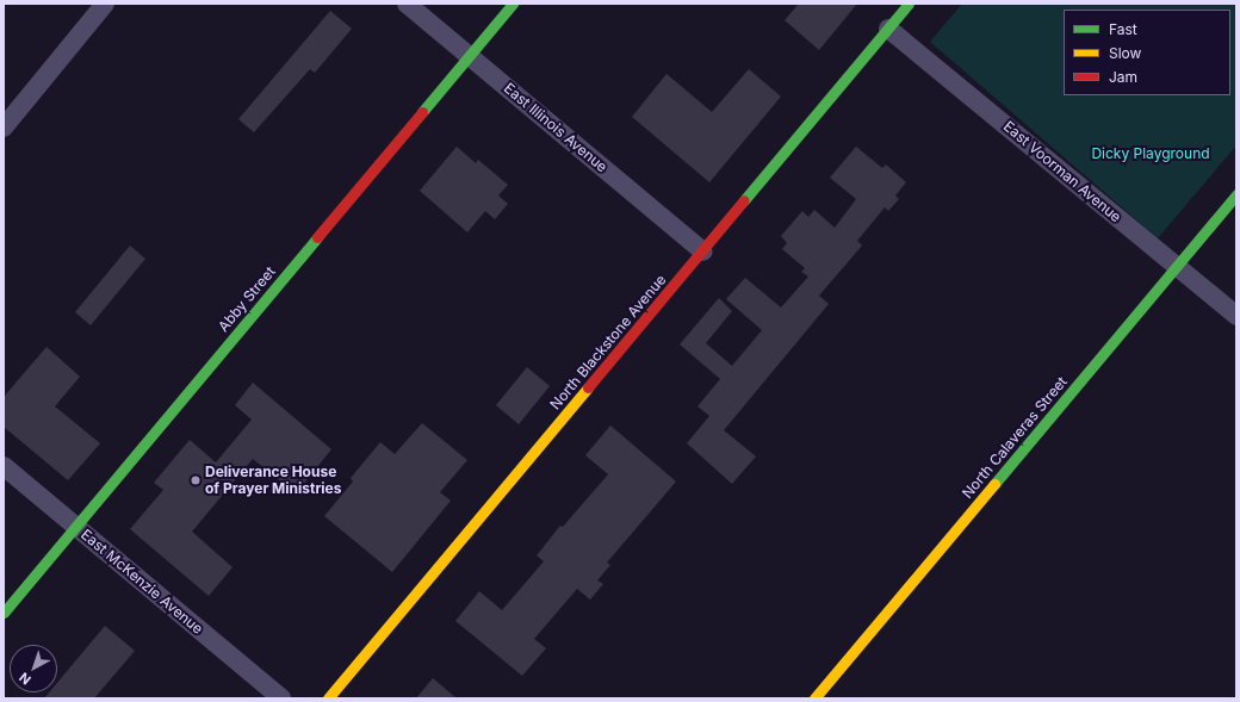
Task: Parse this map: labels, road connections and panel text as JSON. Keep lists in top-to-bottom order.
{
  "streets": {
    "main road": ["Abby Street", "North Blackstone Avenue", "North Calaveras Street"],
    "street": ["East Illinois Avenue", "East Voorman Avenue", "East McKenzie Avenue"]
  },
  "crossings": [
    ["East Illinois Avenue", "Abby Street"],
    ["East Illinois Avenue", "North Blackstone Avenue"],
    ["East Voorman Avenue", "North Blackstone Avenue"],
    ["East Voorman Avenue", "North Calaveras Street"],
    ["Abby Street", "East McKenzie Avenue"]
  ],
  "parks": ["Dicky Playground"],
  "places": ["Deliverance House of Prayer Ministries"],
  "legend": ["Fast", "Slow", "Jam"],
  "north": "bottom left"
}
